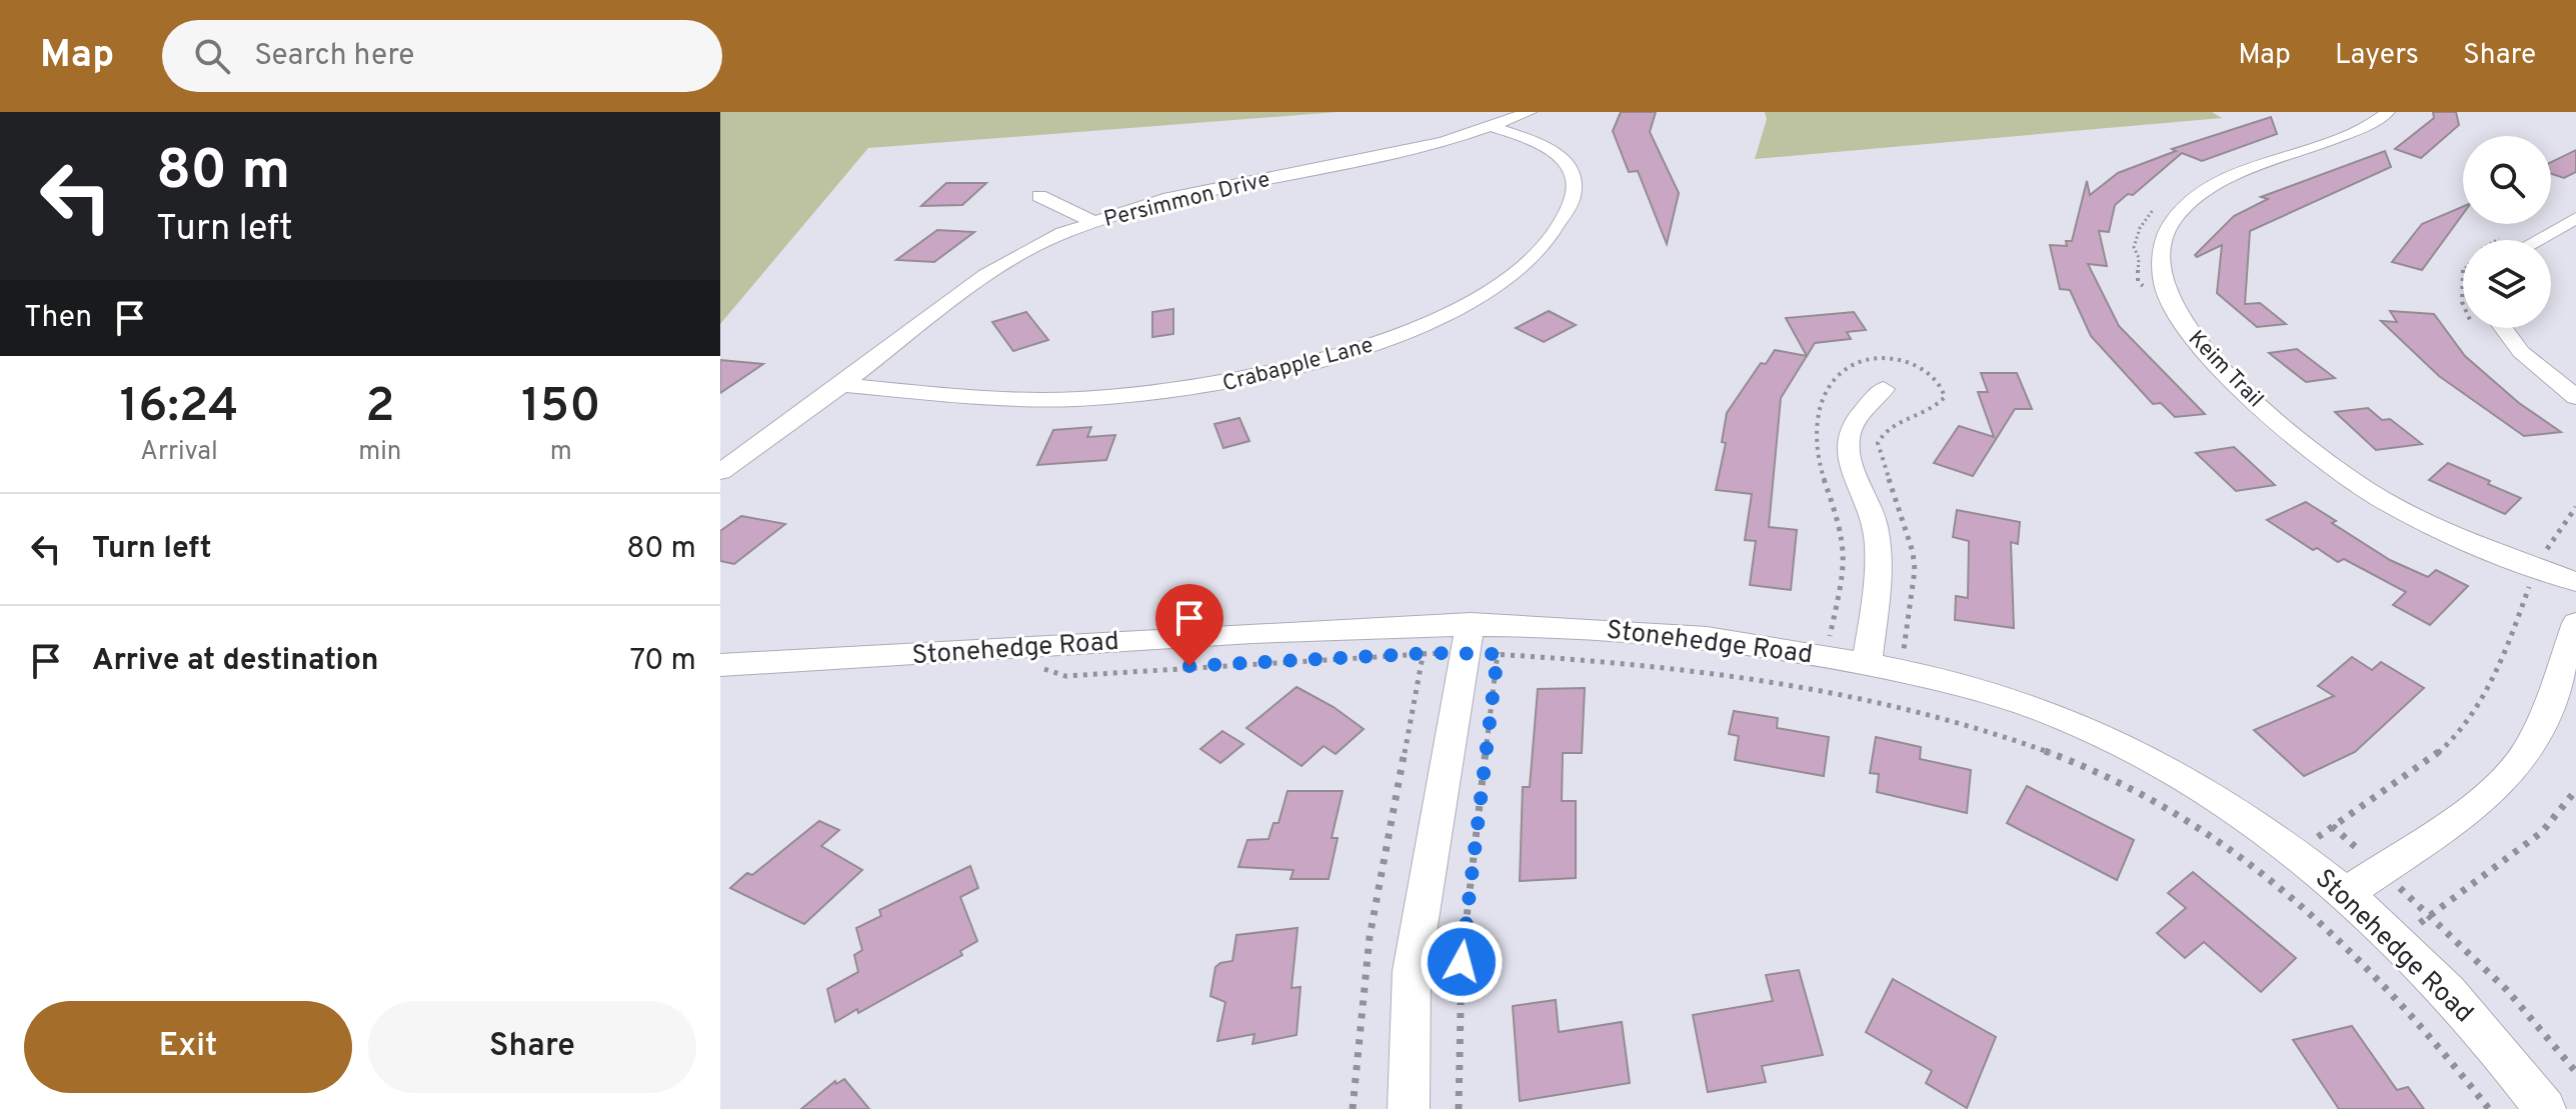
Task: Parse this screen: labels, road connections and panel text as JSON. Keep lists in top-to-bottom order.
{
  "streets": {
    "street": [
      "Persimmon Drive",
      "Crabapple Lane",
      "Keim Trail",
      "Stonehedge Road"
    ]
  },
  "crossings": [
    ["Persimmon Drive", "Crabapple Lane"]
  ],
  "page": {
    "header": "Map",
    "search": "Search here",
    "nav": ["Map", "Layers", "Share"],
    "turn": ["80 m", "Turn left"],
    "then": "Then",
    "eta": [
      "16:24",
      "Arrival",
      "2",
      "min",
      "150",
      "m"
    ],
    "list": [
      {
        "name": "Turn left",
        "value": "80 m"
      },
      {
        "name": "Arrive at destination",
        "value": "70 m"
      }
    ],
    "buttons": ["Exit", "Share"]
  }
}
